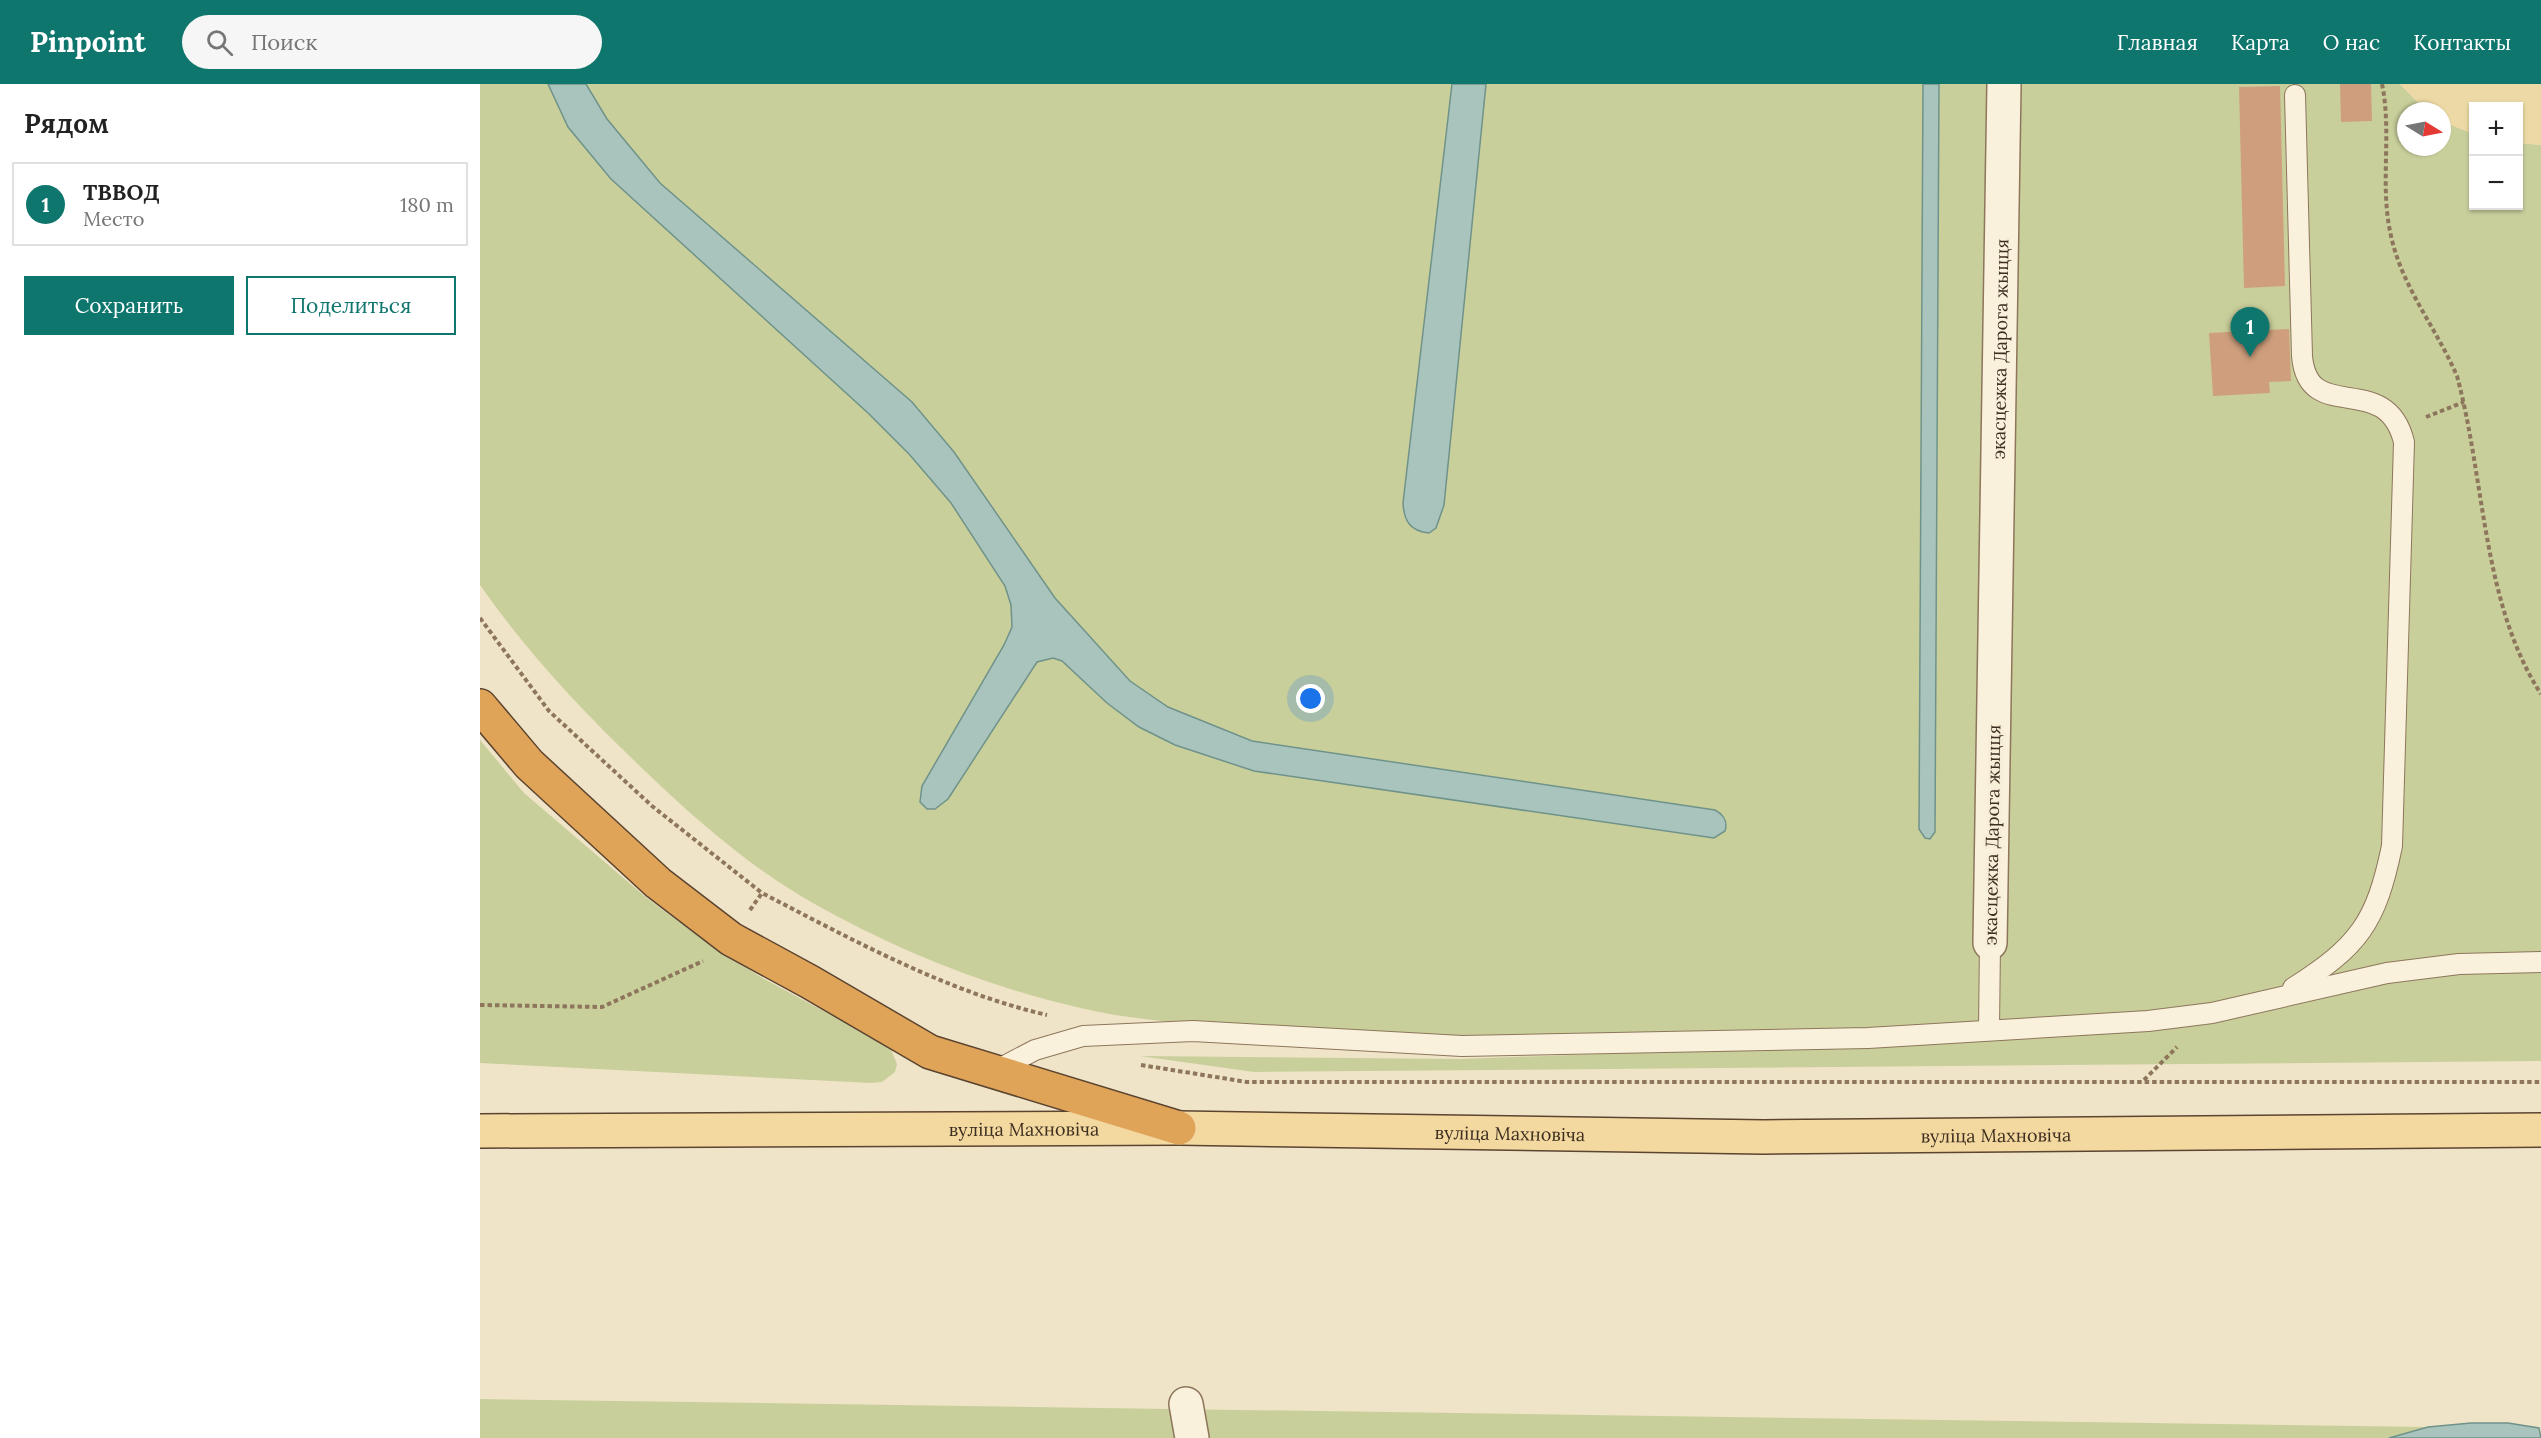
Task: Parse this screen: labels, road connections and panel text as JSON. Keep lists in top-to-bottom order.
{
  "streets": {
    "main road": ["вуліца Махновіча"],
    "street": ["экасцежка Дарога жыцця"]
  },
  "north": "right",
  "page": {
    "header": "Pinpoint",
    "search": "Поиск",
    "nav": [
      "Главная",
      "Карта",
      "О нас",
      "Контакты"
    ],
    "heading": "Рядом",
    "map_buttons": ["+", "−"],
    "list": [
      {
        "mark": "1",
        "name": "ТВВОД",
        "note": "Место",
        "value": "180 m"
      }
    ],
    "buttons": ["Сохранить", "Поделиться"],
    "pins": "1"
  }
}
